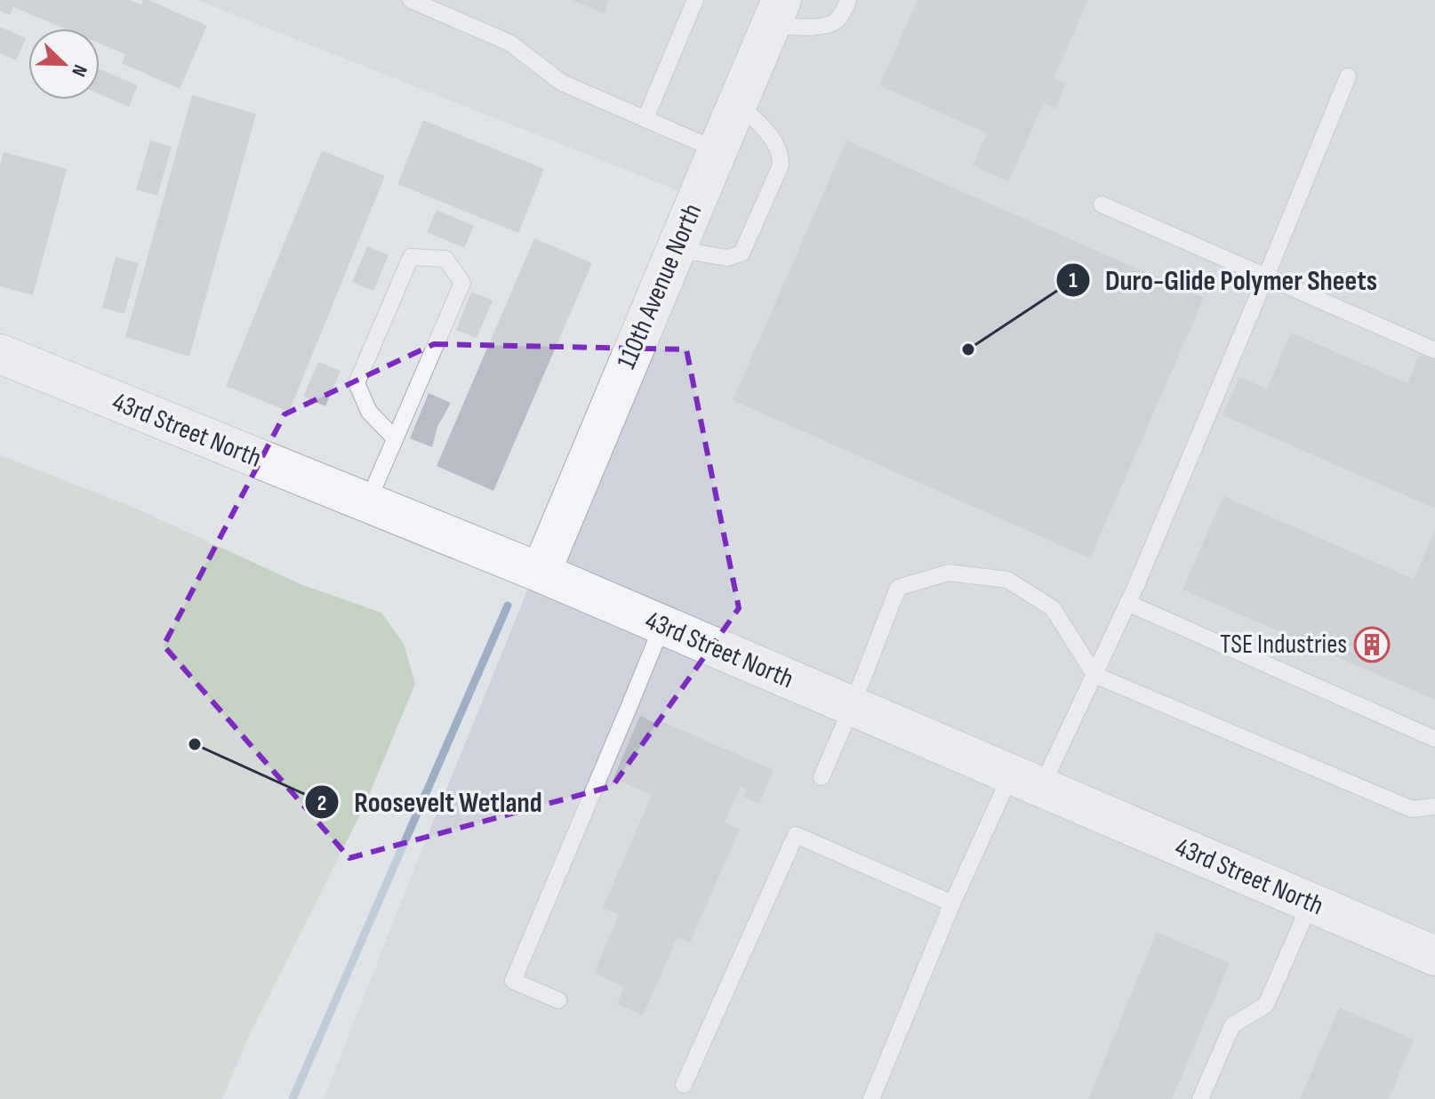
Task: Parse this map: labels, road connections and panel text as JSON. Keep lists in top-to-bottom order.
{
  "streets": {
    "street": ["110th Avenue North", "43rd Street North"]
  },
  "crossings": [
    ["110th Avenue North", "43rd Street North"]
  ],
  "places": {
    "other": ["Duro-Glide Polymer Sheets", "Roosevelt Wetland"],
    "building": ["TSE Industries"]
  },
  "north": "bottom right"
}
